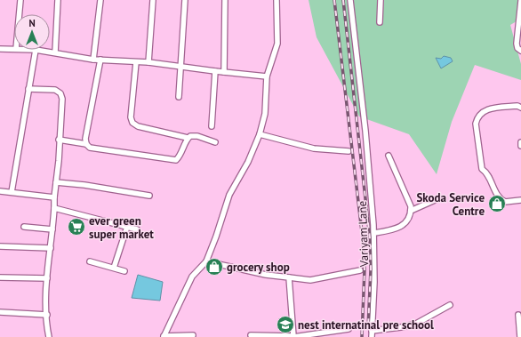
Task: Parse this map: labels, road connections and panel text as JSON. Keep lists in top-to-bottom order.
{
  "streets": {
    "street": ["Variyam Lane"]
  },
  "places": {
    "shop": ["Skoda Service Centre", "grocery shop"],
    "supermarket": ["ever green super market"],
    "school or university": ["nest internatinal pre school"]
  },
  "north": "top"
}
